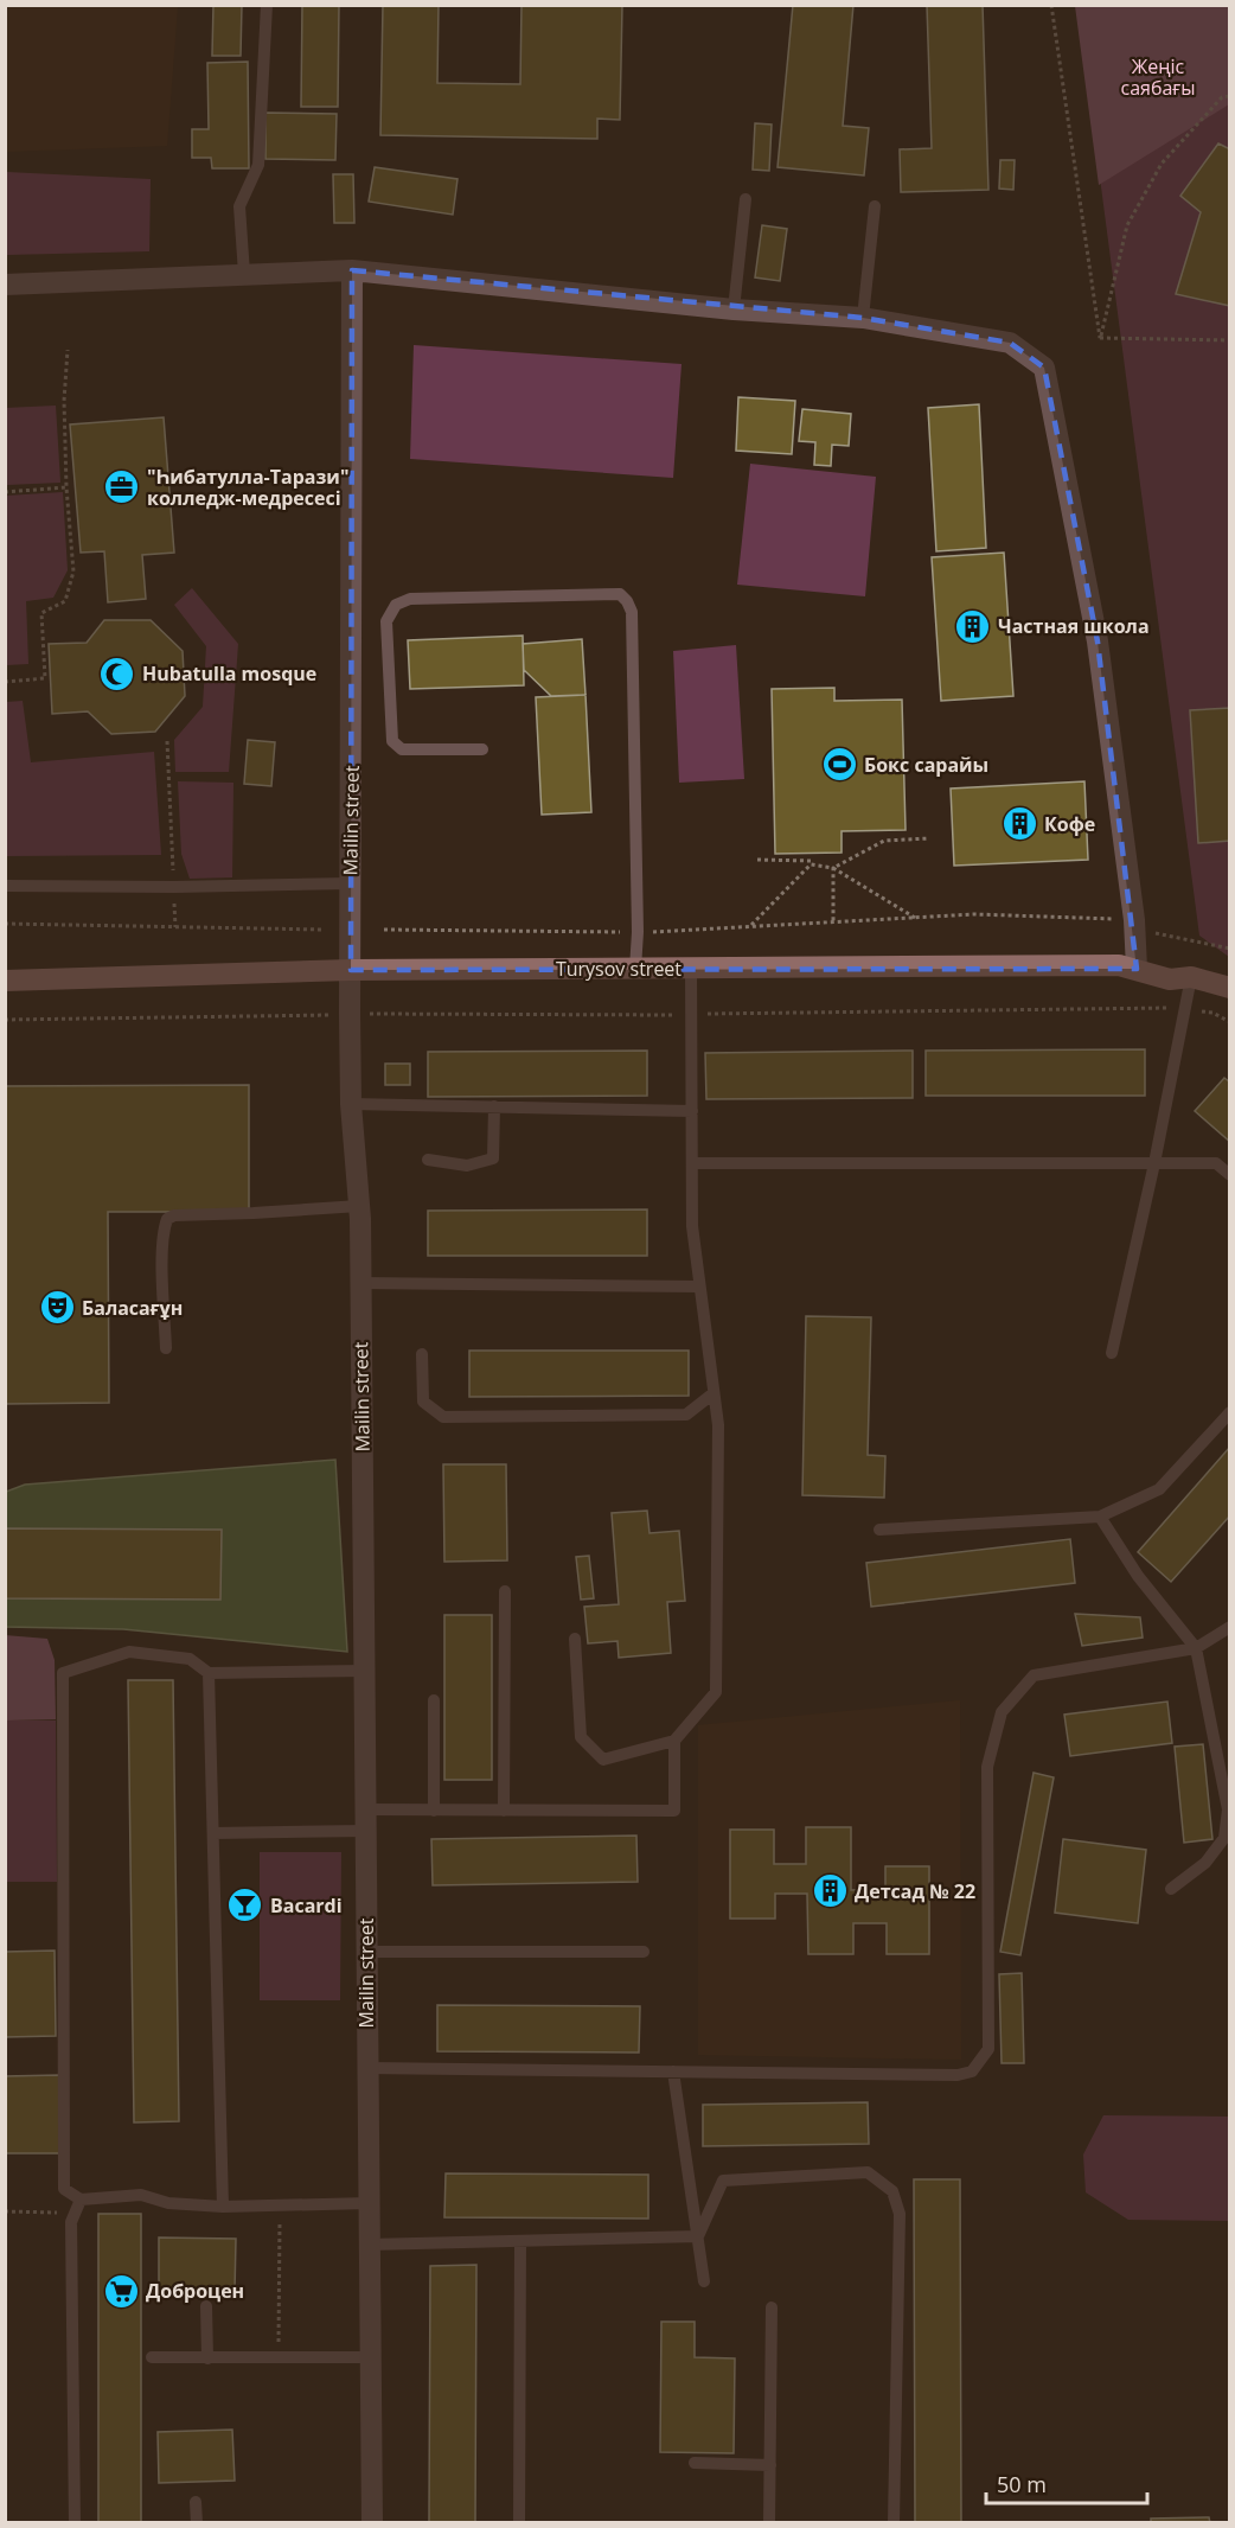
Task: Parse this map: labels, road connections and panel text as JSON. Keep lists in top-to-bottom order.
{
  "streets": {
    "main road": ["Turysov street"],
    "street": ["Mailin street"]
  },
  "crossings": [
    ["Mailin street", "Turysov street"]
  ],
  "parks": ["Жеңіс саябағы"],
  "places": {
    "office": ["\"Һибатулла-Тарази\" колледж-медресесі"],
    "building": ["Частная школа", "Кофе", "Детсад № 22"],
    "mosque": ["Hubatulla mosque"],
    "sports": ["Бокс сарайы"],
    "theatre": ["Баласағұн"],
    "bar": ["Bacardi"],
    "supermarket": ["Доброцен"]
  },
  "scale_bar": "50 m"
}
